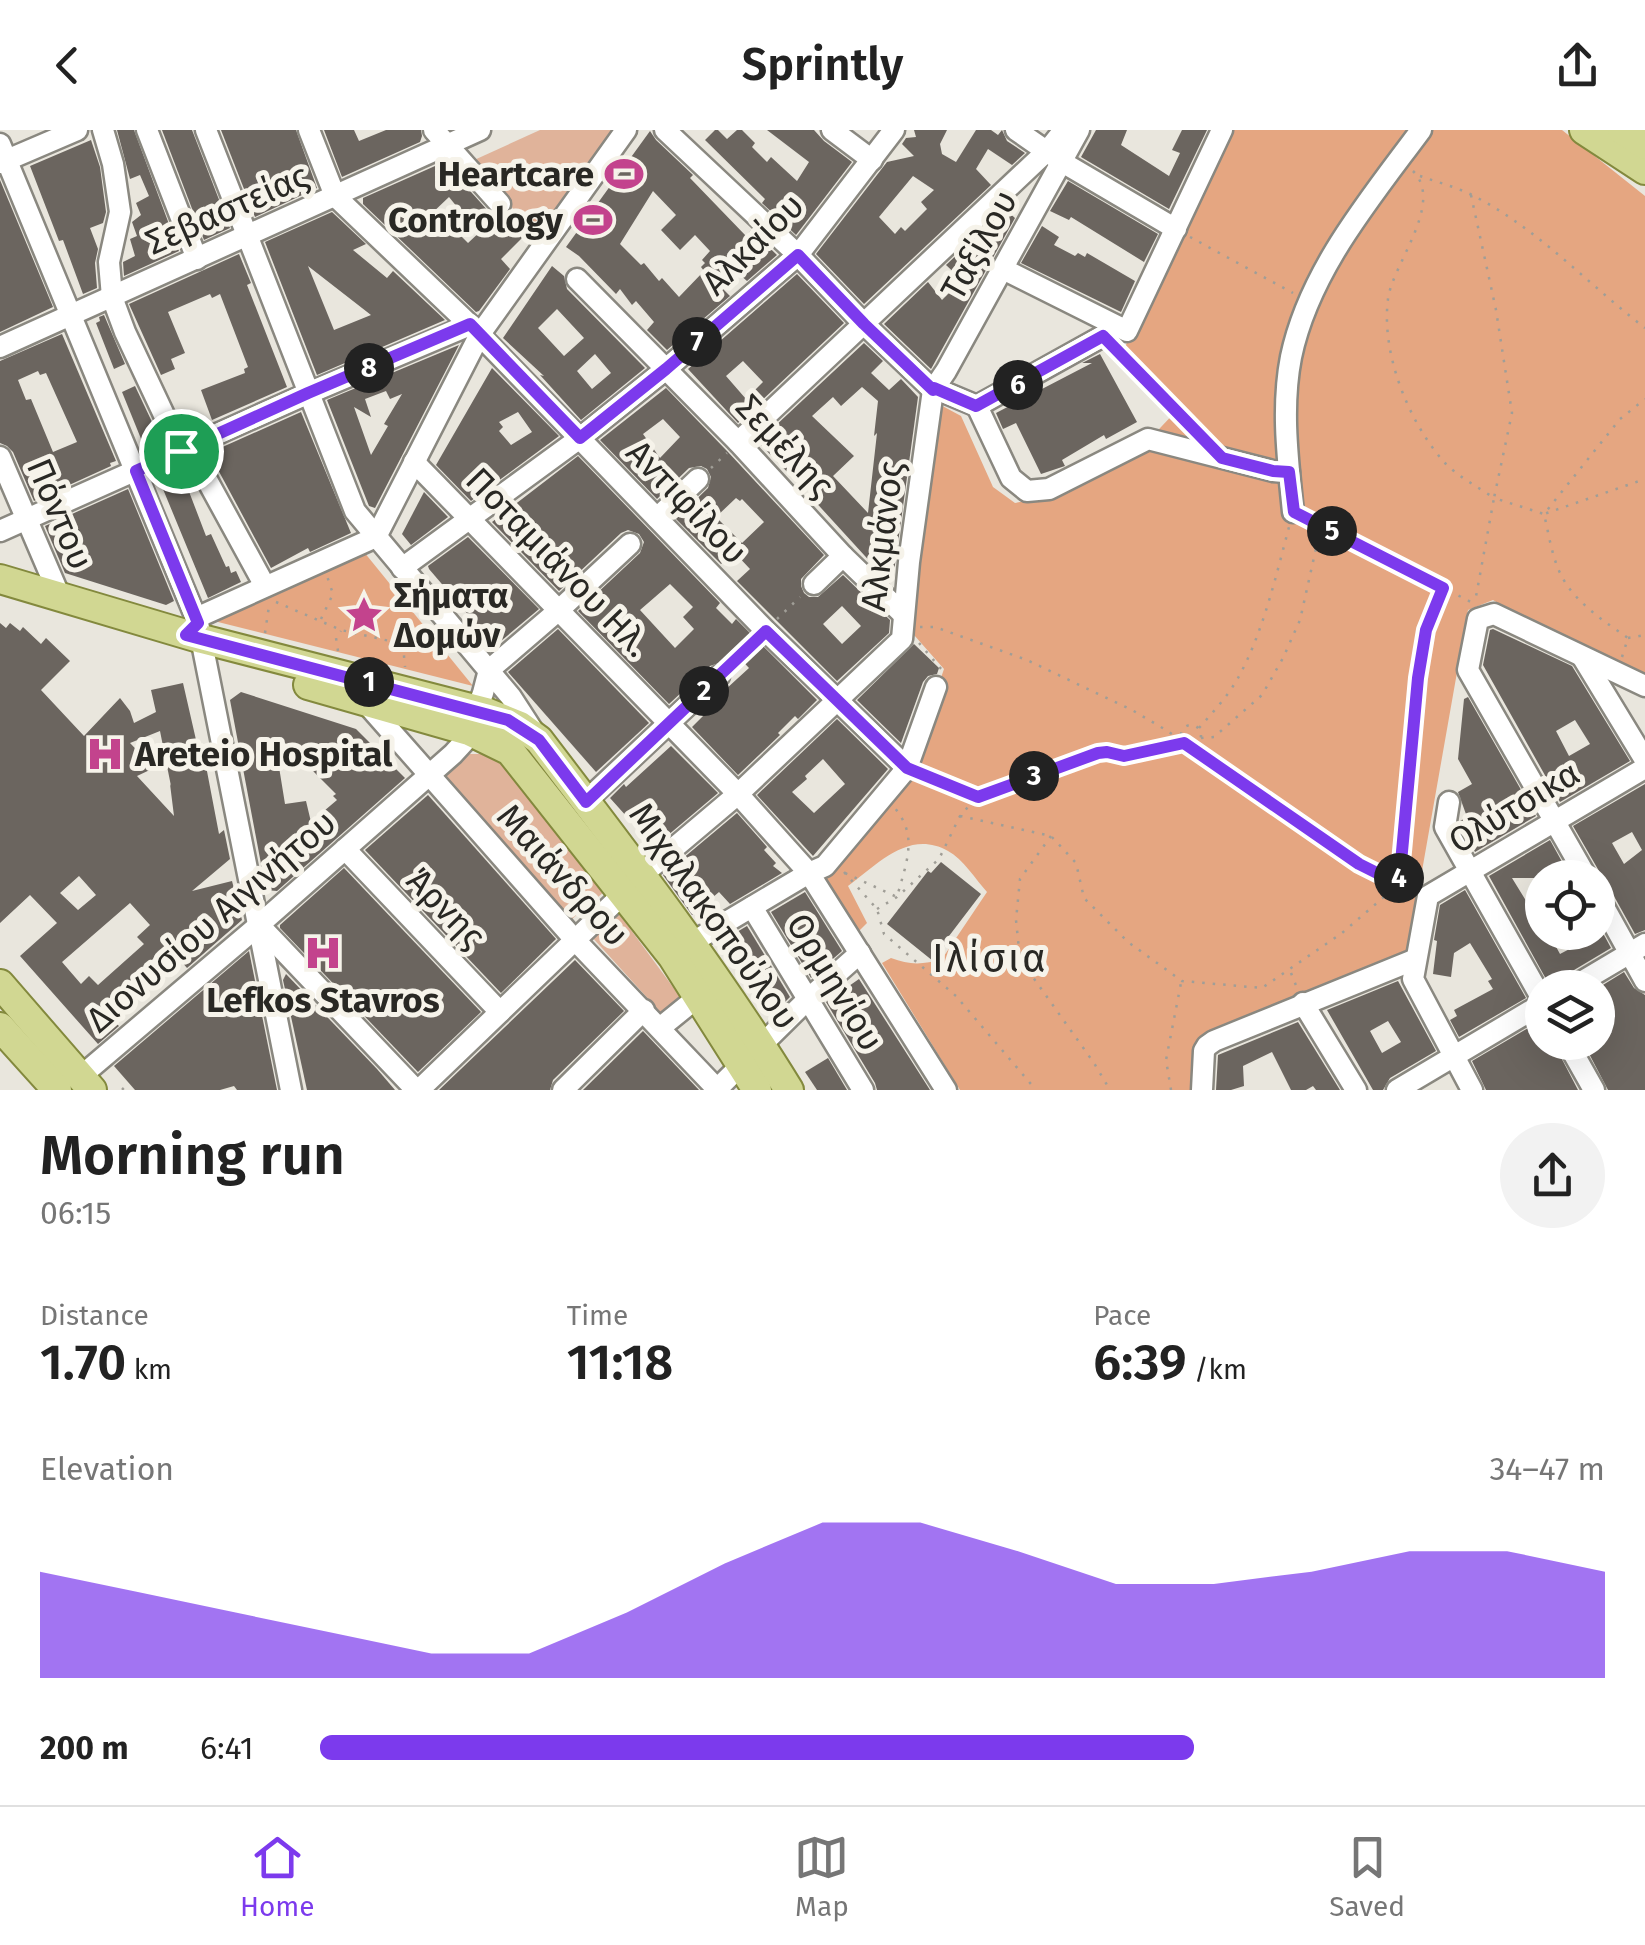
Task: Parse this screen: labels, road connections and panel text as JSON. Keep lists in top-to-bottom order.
{
  "streets": {
    "main road": ["Μιχαλακοπούλου"],
    "street": [
      "Σεβαστείας",
      "Αλκαίου",
      "Ταξίλου",
      "Σεμέλης",
      "Αντιφίλου",
      "Πόντου",
      "Αλκμάνος",
      "Ποταμιάνου Ηλ.",
      "Ολύτσικα",
      "Μαιάνδρου",
      "Άρνης",
      "Διονυσίου Αιγινήτου",
      "Ορμηνίου"
    ]
  },
  "crossings": [
    ["Σεβαστείας", "Αντιφίλου"],
    ["Σεβαστείας", "Μιχαλακοπούλου"],
    ["Αλκαίου", "Σεμέλης"],
    ["Αλκαίου", "Αντιφίλου"],
    ["Αλκαίου", "Ποταμιάνου Ηλ."],
    ["Αλκαίου", "Μιχαλακοπούλου"],
    ["Ταξίλου", "Αλκμάνος"],
    ["Σεμέλης", "Αλκμάνος"],
    ["Αντιφίλου", "Αλκμάνος"],
    ["Πόντου", "Μιχαλακοπούλου"],
    ["Αλκμάνος", "Ποταμιάνου Ηλ."],
    ["Αλκμάνος", "Μαιάνδρου"],
    ["Αλκμάνος", "Άρνης"],
    ["Αλκμάνος", "Μιχαλακοπούλου"],
    ["Μαιάνδρου", "Μιχαλακοπούλου"],
    ["Μαιάνδρου", "Διονυσίου Αιγινήτου"],
    ["Άρνης", "Διονυσίου Αιγινήτου"],
    ["Μιχαλακοπούλου", "Διονυσίου Αιγινήτου"]
  ],
  "districts": ["Iλίσια"],
  "places": {
    "sports": ["Heartcare", "Contrology"],
    "place": ["Σήματα Δομών"],
    "hospital": ["Areteio Hospital", "Lefkos Stavros"]
  },
  "page": {
    "header": "Sprintly",
    "pins": [
      "7",
      "8",
      "6",
      "5",
      "1",
      "2",
      "3",
      "4"
    ],
    "heading": ["Morning run", "06:15"],
    "stats": [
      ["Distance", "1.70 km"],
      ["Time", "11:18"],
      ["Pace", "6:39 /km"]
    ],
    "chart": ["Elevation", "34–47 m"],
    "list": [
      {
        "name": "200 m",
        "note": "6:41"
      }
    ],
    "tabs": ["Home", "Map", "Saved"]
  }
}
